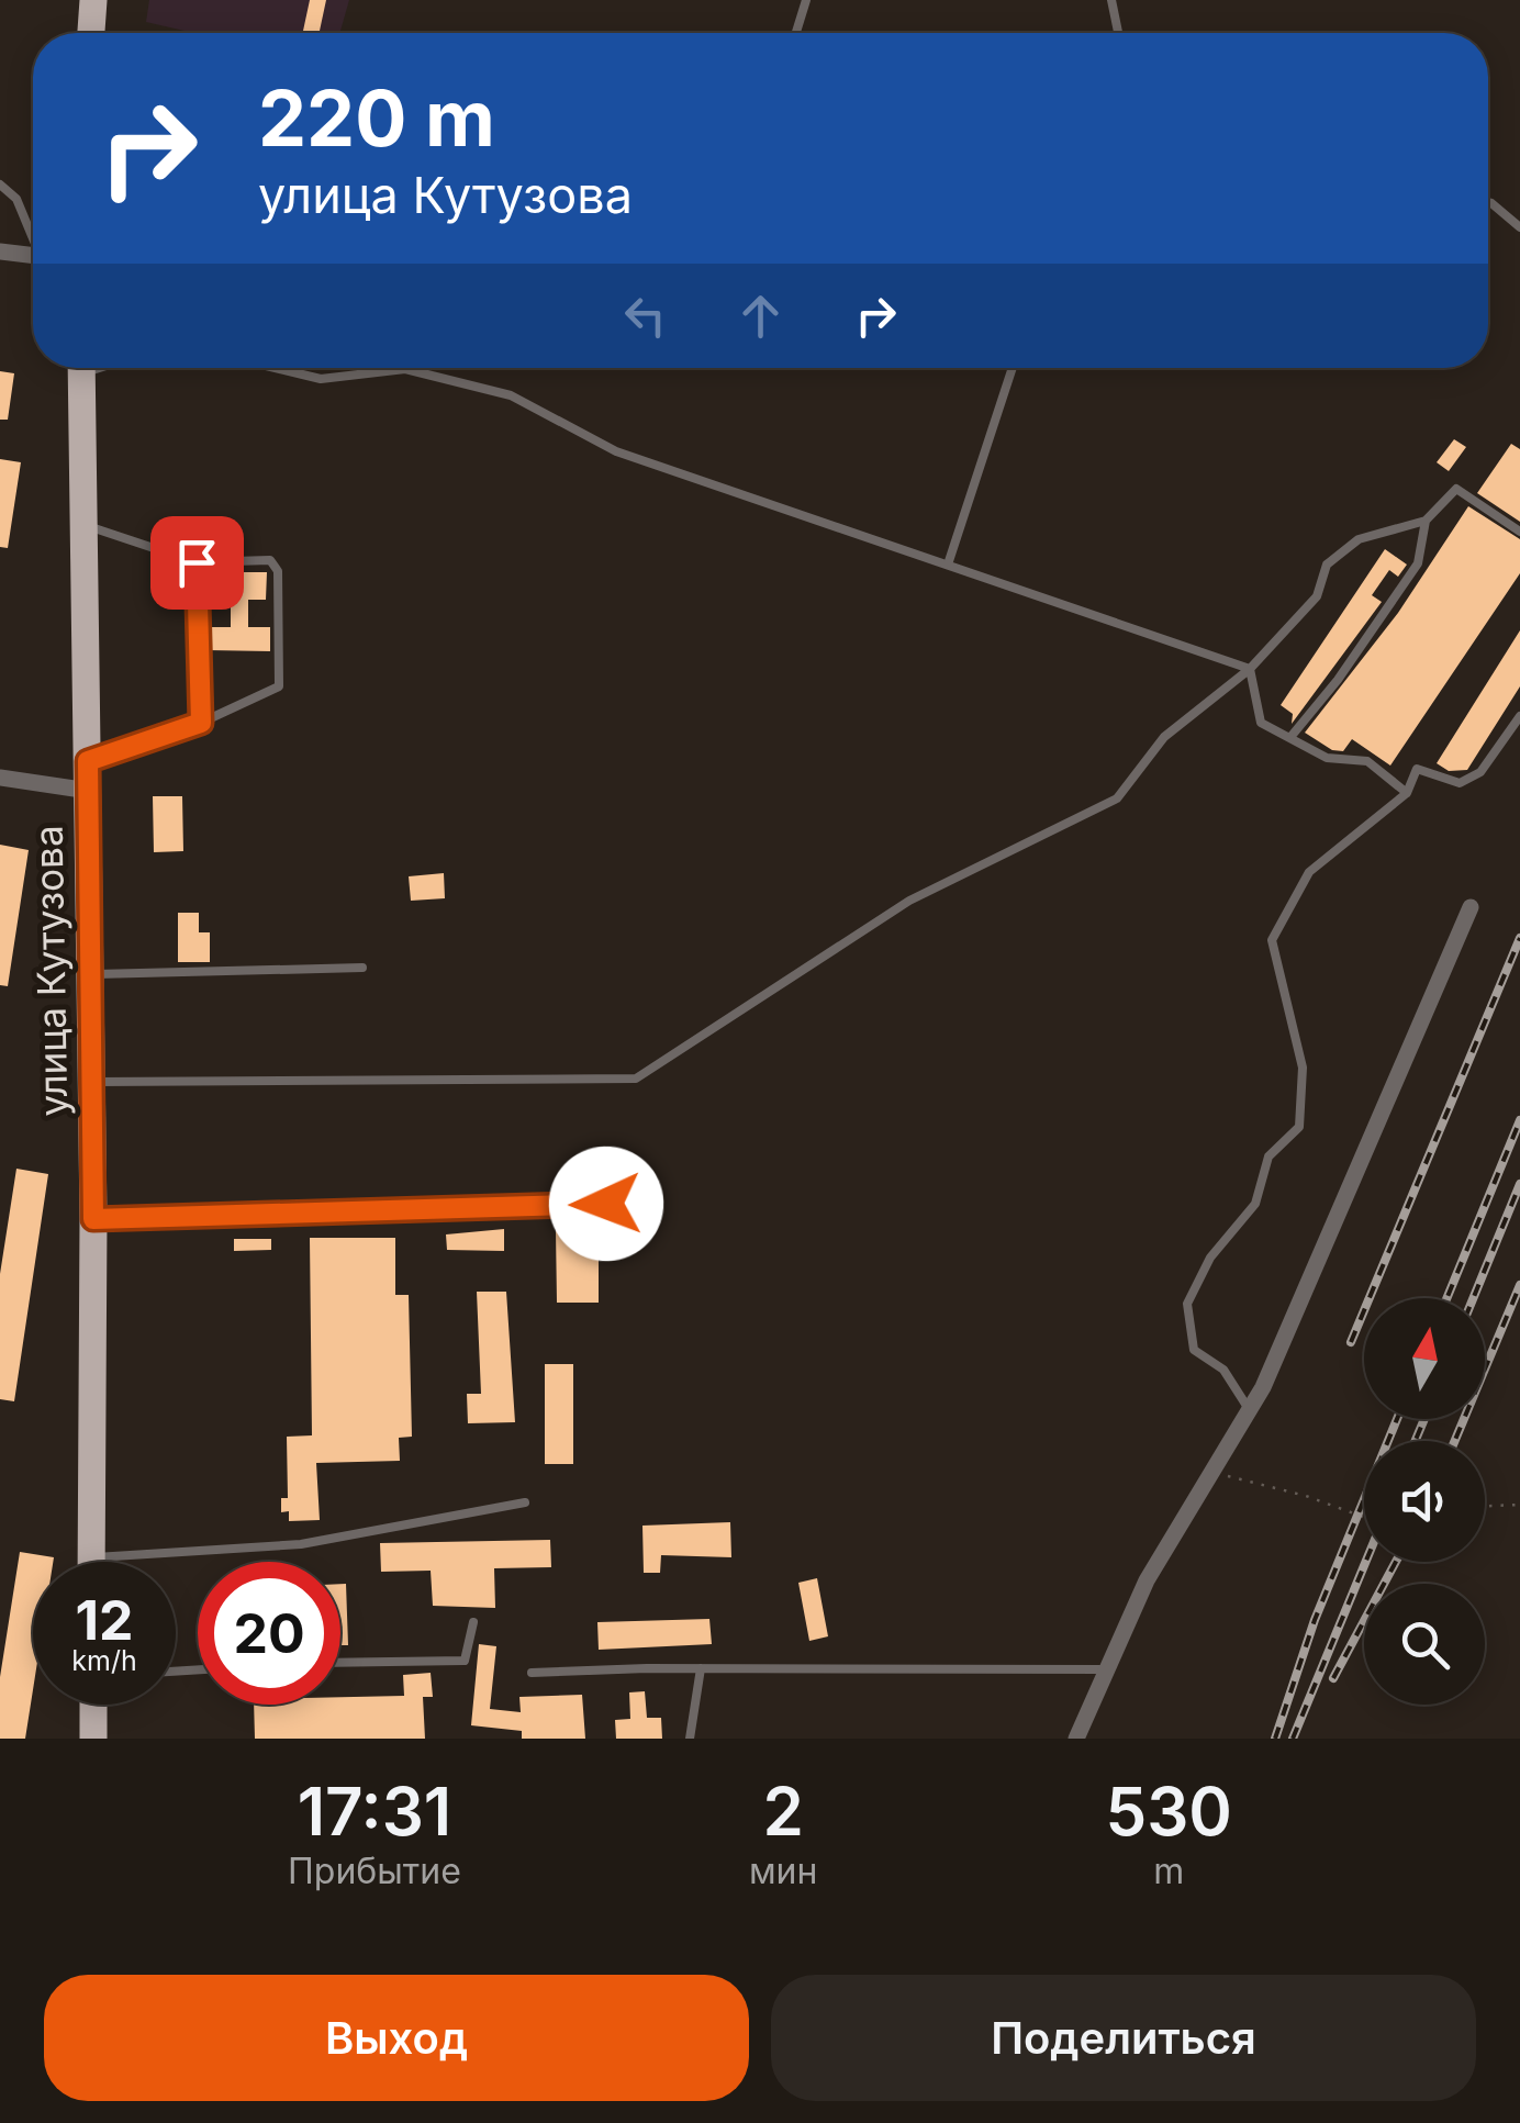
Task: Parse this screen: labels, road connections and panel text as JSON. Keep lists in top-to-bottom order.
{
  "streets": {
    "main road": ["улица Кутузова"]
  },
  "north": "top",
  "page": {
    "turn": ["220 m", "улица Кутузова"],
    "speed": "12 km/h",
    "limit": "20",
    "eta": [
      "17:31",
      "Прибытие",
      "2",
      "мин",
      "530",
      "m"
    ],
    "buttons": ["Выход", "Поделиться"]
  }
}
